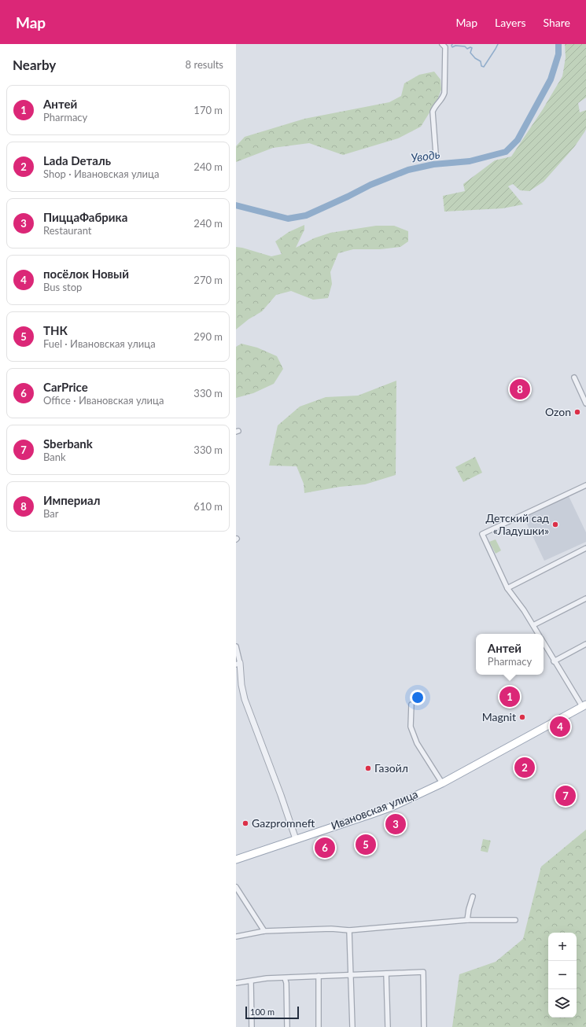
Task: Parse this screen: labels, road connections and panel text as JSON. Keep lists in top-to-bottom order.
{
  "streets": {
    "main road": ["Ивановская улица"]
  },
  "water": ["Уводь"],
  "places": [
    "Ozon",
    "Детский сад «Ладушки»",
    "Magnit",
    "Газойл",
    "Gazpromneft"
  ],
  "scale_bar": "100 m",
  "page": {
    "header": "Map",
    "nav": ["Map", "Layers", "Share"],
    "heading": ["Nearby", "8 results"],
    "list": [
      {
        "mark": "1",
        "name": "Антей",
        "note": "Pharmacy",
        "value": "170 m"
      },
      {
        "mark": "2",
        "name": "Lada Dеталь",
        "note": "Shop · Ивановская улица",
        "value": "240 m"
      },
      {
        "mark": "3",
        "name": "ПиццаФабрика",
        "note": "Restaurant",
        "value": "240 m"
      },
      {
        "mark": "4",
        "name": "посёлок Новый",
        "note": "Bus stop",
        "value": "270 m"
      },
      {
        "mark": "5",
        "name": "ТНК",
        "note": "Fuel · Ивановская улица",
        "value": "290 m"
      },
      {
        "mark": "6",
        "name": "CarPrice",
        "note": "Office · Ивановская улица",
        "value": "330 m"
      },
      {
        "mark": "7",
        "name": "Sberbank",
        "note": "Bank",
        "value": "330 m"
      },
      {
        "mark": "8",
        "name": "Империал",
        "note": "Bar",
        "value": "610 m"
      }
    ],
    "pins": [
      "8",
      "1",
      "4",
      "2",
      "7",
      "3",
      "5",
      "6"
    ],
    "popup": ["Антей", "Pharmacy"],
    "map_buttons": ["+", "−"],
    "scale": "100 m"
  }
}
